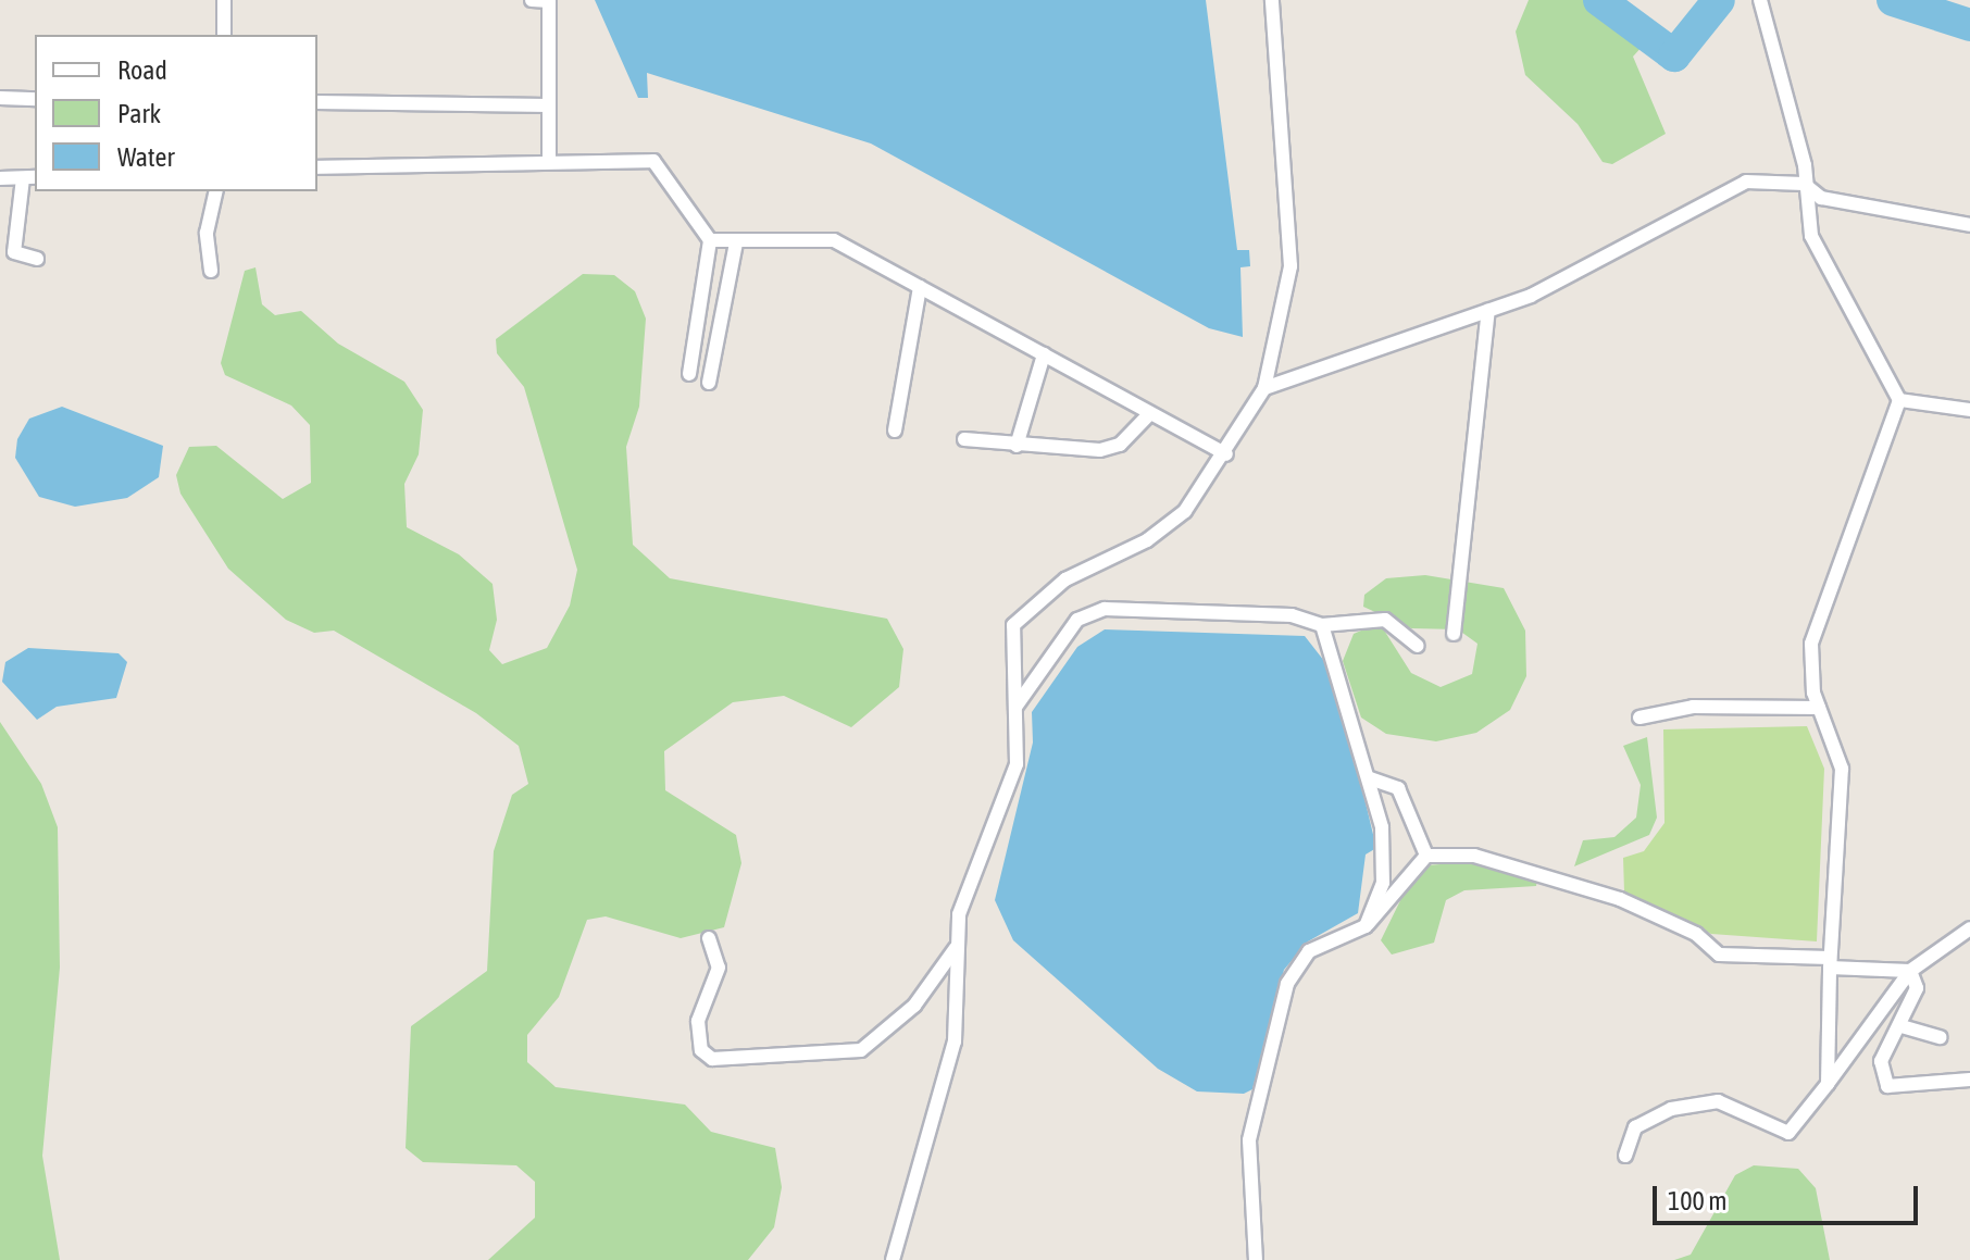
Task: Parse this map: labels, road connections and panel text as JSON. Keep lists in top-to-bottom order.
{
  "legend": ["Road", "Park", "Water"],
  "scale_bar": "100 m"
}
